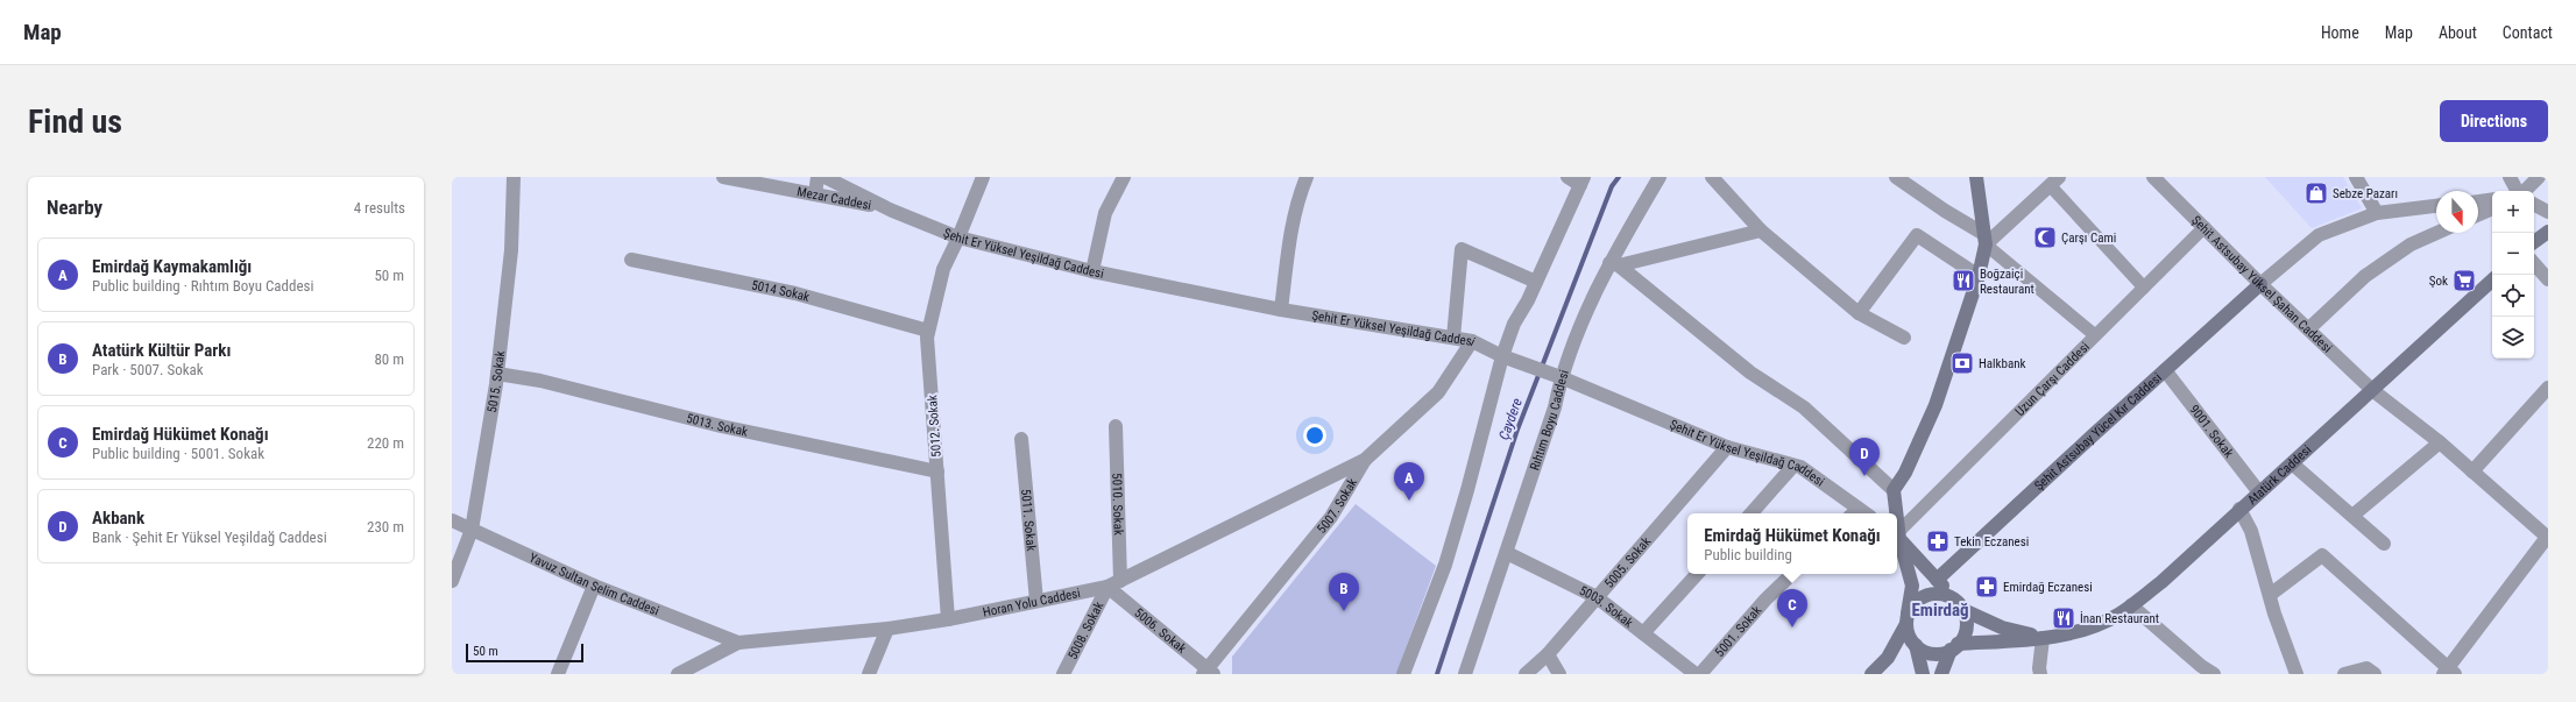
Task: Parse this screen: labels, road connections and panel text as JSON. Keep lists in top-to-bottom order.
{
  "streets": {
    "main road": ["Şehit Astsubay Yücel Kır Caddesi", "Atatürk Caddesi"],
    "street": [
      "Mezar Caddesi",
      "Şehit Er Yüksel Yeşildağ Caddesi",
      "Şehit Astsubay Yüksel Şahan Caddesi",
      "5014 Sokak",
      "Uzun Çarşı Caddesi",
      "5015. Sokak",
      "Rıhtım Boyu Caddesi",
      "5013. Sokak",
      "5012. Sokak",
      "9001. Sokak",
      "5010. Sokak",
      "5007. Sokak",
      "5011. Sokak",
      "5005. Sokak",
      "Yavuz Sultan Selim Caddesi",
      "Horan Yolu Caddesi",
      "5003. Sokak",
      "5006. Sokak",
      "5008. Sokak",
      "5001. Sokak"
    ]
  },
  "crossings": [
    ["Mezar Caddesi", "Şehit Er Yüksel Yeşildağ Caddesi"],
    ["Şehit Er Yüksel Yeşildağ Caddesi", "Rıhtım Boyu Caddesi"],
    ["Şehit Er Yüksel Yeşildağ Caddesi", "5012. Sokak"],
    ["Şehit Er Yüksel Yeşildağ Caddesi", "5007. Sokak"],
    ["Şehit Er Yüksel Yeşildağ Caddesi", "5005. Sokak"],
    ["Şehit Astsubay Yüksel Şahan Caddesi", "Uzun Çarşı Caddesi"],
    ["Şehit Astsubay Yüksel Şahan Caddesi", "Şehit Astsubay Yücel Kır Caddesi"],
    ["Şehit Astsubay Yüksel Şahan Caddesi", "Atatürk Caddesi"],
    ["5014 Sokak", "5012. Sokak"],
    ["5015. Sokak", "5013. Sokak"],
    ["5015. Sokak", "Yavuz Sultan Selim Caddesi"],
    ["Rıhtım Boyu Caddesi", "5003. Sokak"],
    ["5013. Sokak", "5012. Sokak"],
    ["5012. Sokak", "Horan Yolu Caddesi"],
    ["Şehit Astsubay Yücel Kır Caddesi", "9001. Sokak"],
    ["9001. Sokak", "Atatürk Caddesi"],
    ["5010. Sokak", "Horan Yolu Caddesi"],
    ["5010. Sokak", "5006. Sokak"],
    ["5010. Sokak", "5008. Sokak"],
    ["5007. Sokak", "Horan Yolu Caddesi"],
    ["5007. Sokak", "5006. Sokak"],
    ["5011. Sokak", "Horan Yolu Caddesi"],
    ["5005. Sokak", "5003. Sokak"],
    ["Yavuz Sultan Selim Caddesi", "Horan Yolu Caddesi"],
    ["Horan Yolu Caddesi", "5006. Sokak"],
    ["Horan Yolu Caddesi", "5008. Sokak"],
    ["5006. Sokak", "5008. Sokak"]
  ],
  "districts": ["Emirdağ"],
  "water": ["Çaydere"],
  "places": {
    "shop": ["Sebze Pazarı"],
    "mosque": ["Çarşı Cami"],
    "restaurant": ["Boğzaiçi Restaurant", "İnan Restaurant"],
    "supermarket": ["Şok"],
    "bank": ["Halkbank"],
    "pharmacy": ["Tekin Eczanesi", "Emirdağ Eczanesi"]
  },
  "scale_bar": "50 m",
  "north": "bottom",
  "page": {
    "header": "Map",
    "nav": [
      "Home",
      "Map",
      "About",
      "Contact"
    ],
    "buttons": "Directions",
    "title": "Find us",
    "heading": ["Nearby", "4 results"],
    "map_buttons": ["+", "−"],
    "list": [
      {
        "mark": "A",
        "name": "Emirdağ Kaymakamlığı",
        "note": "Public building · Rıhtım Boyu Caddesi",
        "value": "50 m"
      },
      {
        "mark": "B",
        "name": "Atatürk Kültür Parkı",
        "note": "Park · 5007. Sokak",
        "value": "80 m"
      },
      {
        "mark": "C",
        "name": "Emirdağ Hükümet Konağı",
        "note": "Public building · 5001. Sokak",
        "value": "220 m"
      },
      {
        "mark": "D",
        "name": "Akbank",
        "note": "Bank · Şehit Er Yüksel Yeşildağ Caddesi",
        "value": "230 m"
      }
    ],
    "pins": [
      "D",
      "A",
      "B",
      "C"
    ],
    "popup": ["Emirdağ Hükümet Konağı", "Public building"],
    "scale": "50 m"
  }
}
